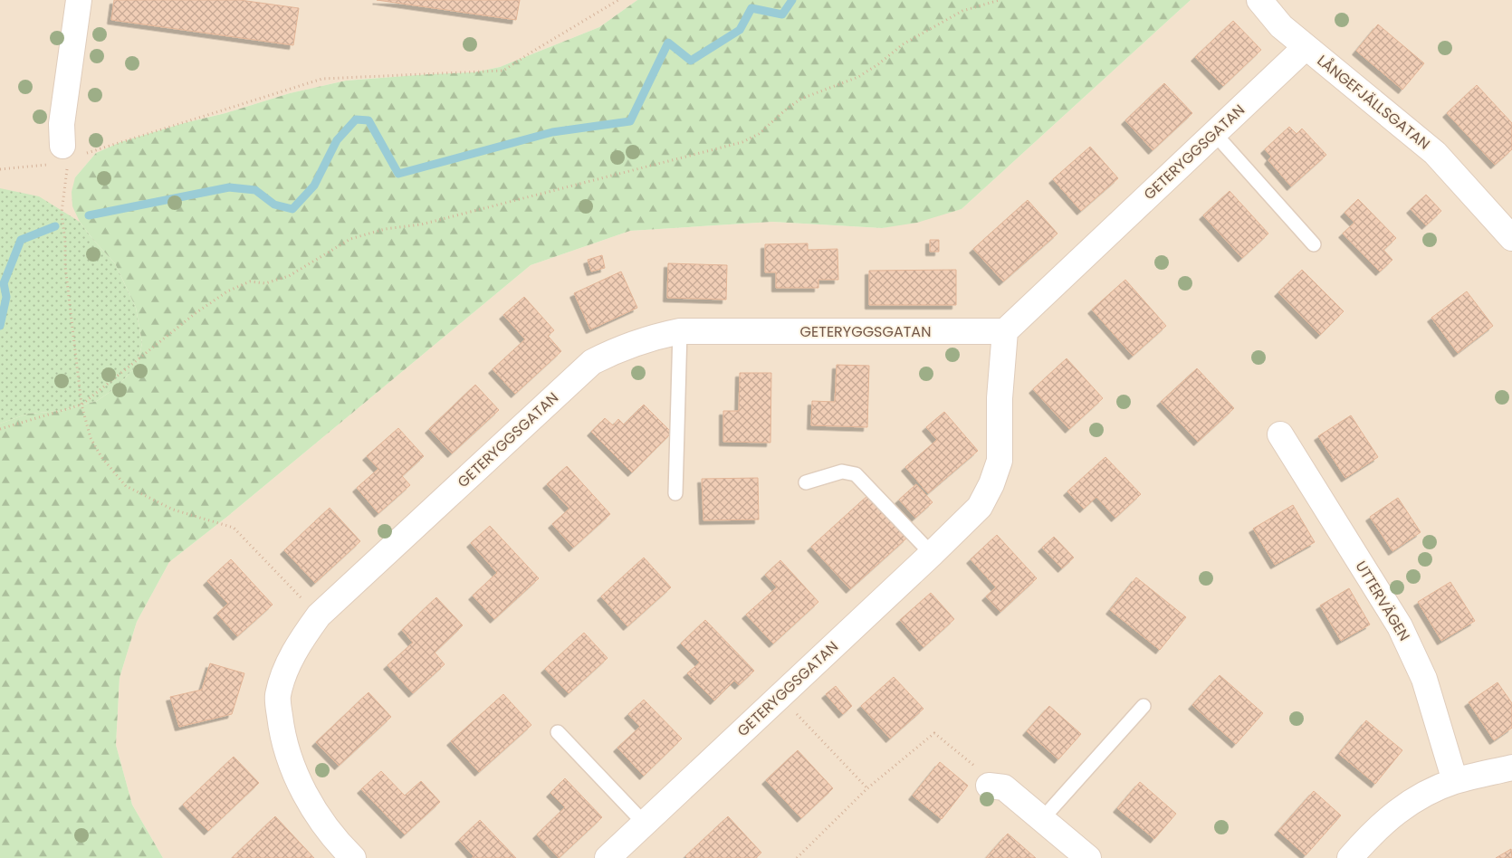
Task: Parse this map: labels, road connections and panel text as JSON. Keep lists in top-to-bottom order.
{
  "streets": {
    "street": ["LÅNGEFJÄLLSGATAN", "GETERYGGSGATAN", "UTTERVÄGEN"]
  },
  "crossings": [
    ["LÅNGEFJÄLLSGATAN", "GETERYGGSGATAN"]
  ]
}
